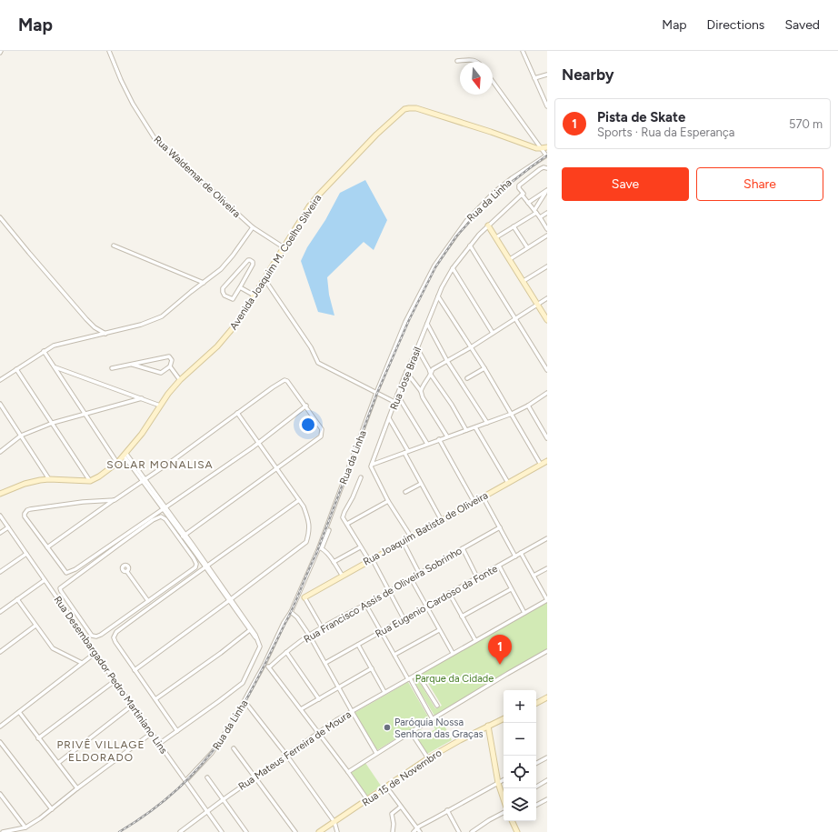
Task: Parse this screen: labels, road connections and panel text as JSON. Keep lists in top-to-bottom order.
{
  "streets": {
    "main road": ["Avenida Joaquim M. Coelho Silveira", "Rua Joaquim Batista de Oliveira", "Rua 15 de Novembro"],
    "street": [
      "Rua Waldemar de Oliveira",
      "Rua da Linha",
      "Rua Jose Brasil",
      "Rua Francisco Assis de Oliveira Sobrinho",
      "Rua Eugenio Cardoso da Fonte",
      "Rua Desembargador Pedro Martiniano Lins",
      "Rua Mateus Ferreira de Moura"
    ]
  },
  "crossings": [
    ["Rua Waldemar de Oliveira", "Avenida Joaquim M. Coelho Silveira"],
    ["Rua da Linha", "Rua Desembargador Pedro Martiniano Lins"],
    ["Rua Desembargador Pedro Martiniano Lins", "Rua Mateus Ferreira de Moura"]
  ],
  "districts": ["SOLAR MONALISA", "PRIVÊ VILLAGE ELDORADO"],
  "parks": ["Parque da Cidade"],
  "places": ["Paróquia Nossa Senhora das Graças"],
  "north": "bottom",
  "page": {
    "header": "Map",
    "nav": ["Map", "Directions", "Saved"],
    "heading": "Nearby",
    "list": [
      {
        "mark": "1",
        "name": "Pista de Skate",
        "note": "Sports · Rua da Esperança",
        "value": "570 m"
      }
    ],
    "buttons": ["Save", "Share"],
    "pins": "1",
    "map_buttons": ["+", "−"]
  }
}
